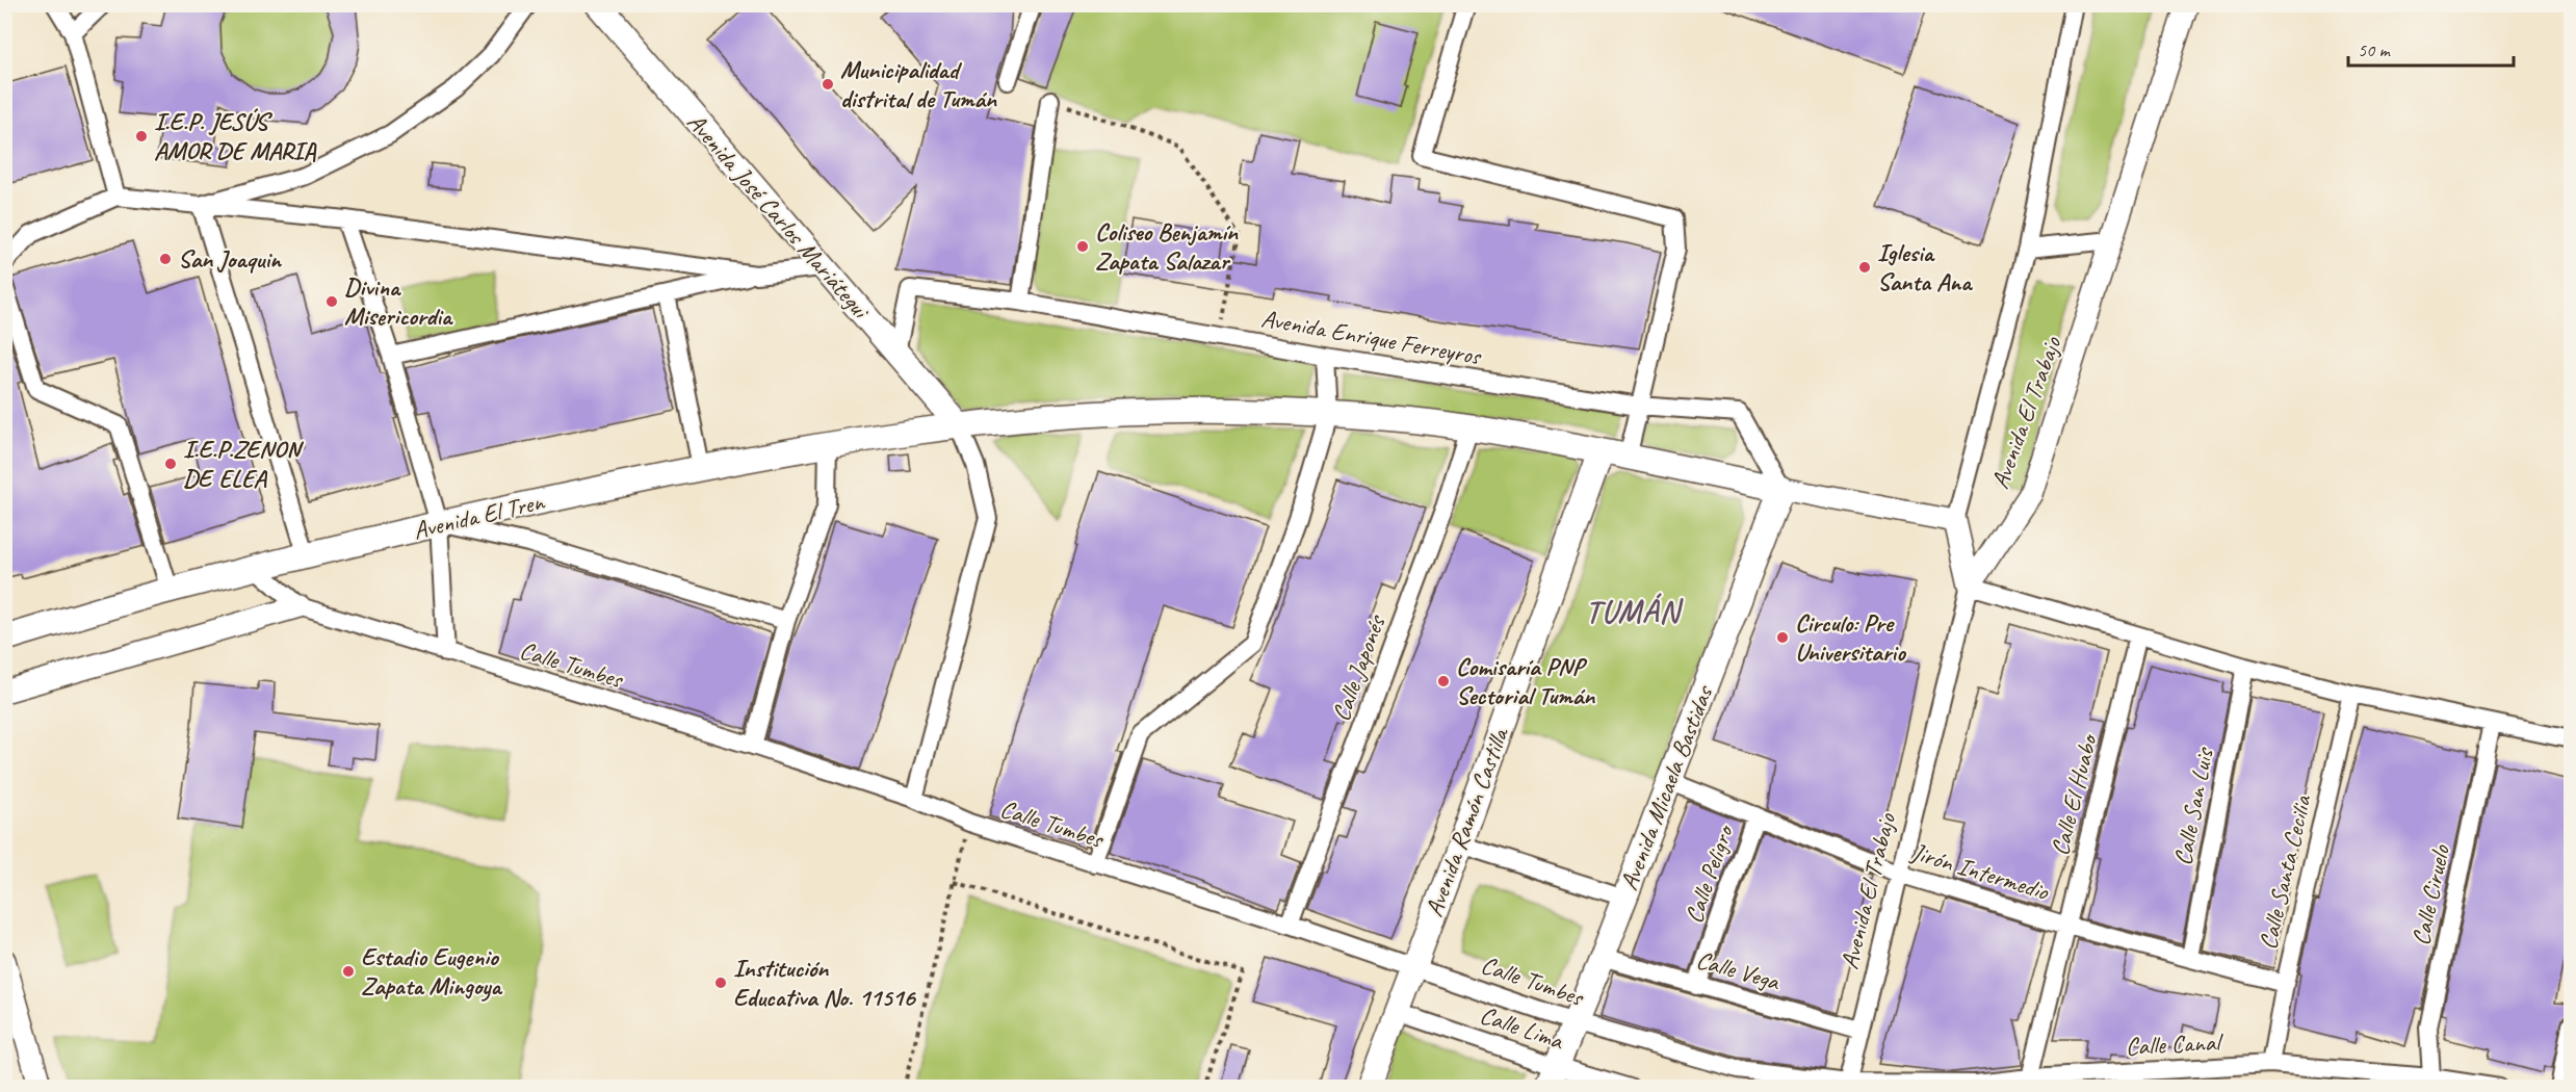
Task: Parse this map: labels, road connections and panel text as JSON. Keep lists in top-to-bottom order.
{
  "streets": {
    "main road": [
      "Avenida José Carlos Mariátegui",
      "Avenida El Tren",
      "Avenida Micaela Bastidas",
      "Avenida Ramón Castilla"
    ],
    "street": [
      "Avenida Enrique Ferreyros",
      "Avenida El Trabajo",
      "Calle Tumbes",
      "Calle Japonés",
      "Calle El Huabo",
      "Calle San Luis",
      "Jirón Intermedio",
      "Calle Santa Cecilia",
      "Calle Peligro",
      "Calle Ciruelo",
      "Calle Vega",
      "Calle Lima",
      "Calle Canal"
    ]
  },
  "crossings": [
    ["Avenida José Carlos Mariátegui", "Avenida Enrique Ferreyros"],
    ["Avenida José Carlos Mariátegui", "Avenida El Tren"],
    ["Avenida Enrique Ferreyros", "Avenida El Tren"],
    ["Avenida Enrique Ferreyros", "Avenida Micaela Bastidas"],
    ["Avenida El Trabajo", "Calle Tumbes"],
    ["Avenida El Trabajo", "Jirón Intermedio"],
    ["Avenida El Trabajo", "Calle Vega"],
    ["Avenida El Trabajo", "Calle Canal"],
    ["Avenida El Tren", "Calle Tumbes"],
    ["Avenida El Tren", "Calle Japonés"],
    ["Avenida El Tren", "Avenida Micaela Bastidas"],
    ["Avenida El Tren", "Avenida Ramón Castilla"],
    ["Calle Tumbes", "Calle Japonés"],
    ["Calle Tumbes", "Avenida Micaela Bastidas"],
    ["Calle Tumbes", "Avenida Ramón Castilla"],
    ["Calle Tumbes", "Calle Canal"],
    ["Avenida Micaela Bastidas", "Jirón Intermedio"],
    ["Avenida Micaela Bastidas", "Calle Vega"],
    ["Avenida Micaela Bastidas", "Calle Lima"],
    ["Calle El Huabo", "Jirón Intermedio"],
    ["Calle El Huabo", "Calle Canal"],
    ["Calle San Luis", "Jirón Intermedio"],
    ["Avenida Ramón Castilla", "Calle Lima"],
    ["Jirón Intermedio", "Calle Santa Cecilia"],
    ["Jirón Intermedio", "Calle Peligro"],
    ["Calle Santa Cecilia", "Calle Canal"],
    ["Calle Peligro", "Calle Vega"],
    ["Calle Ciruelo", "Calle Canal"]
  ],
  "districts": ["TUMÁN"],
  "places": [
    "Municipalidad distrital de Tumán",
    "I.E.P. JESÚS AMOR DE MARIA",
    "Coliseo Benjamín Zapata Salazar",
    "San Joaquin",
    "Iglesia Santa Ana",
    "Divina Misericordia",
    "I.E.P.ZENON DE ELEA",
    "Circulo: Pre Universitario",
    "Comisaría PNP Sectorial Tumán",
    "Estadio Eugenio Zapata Mingoya",
    "Institución Educativa No. 11516"
  ],
  "scale_bar": "50 m"
}
